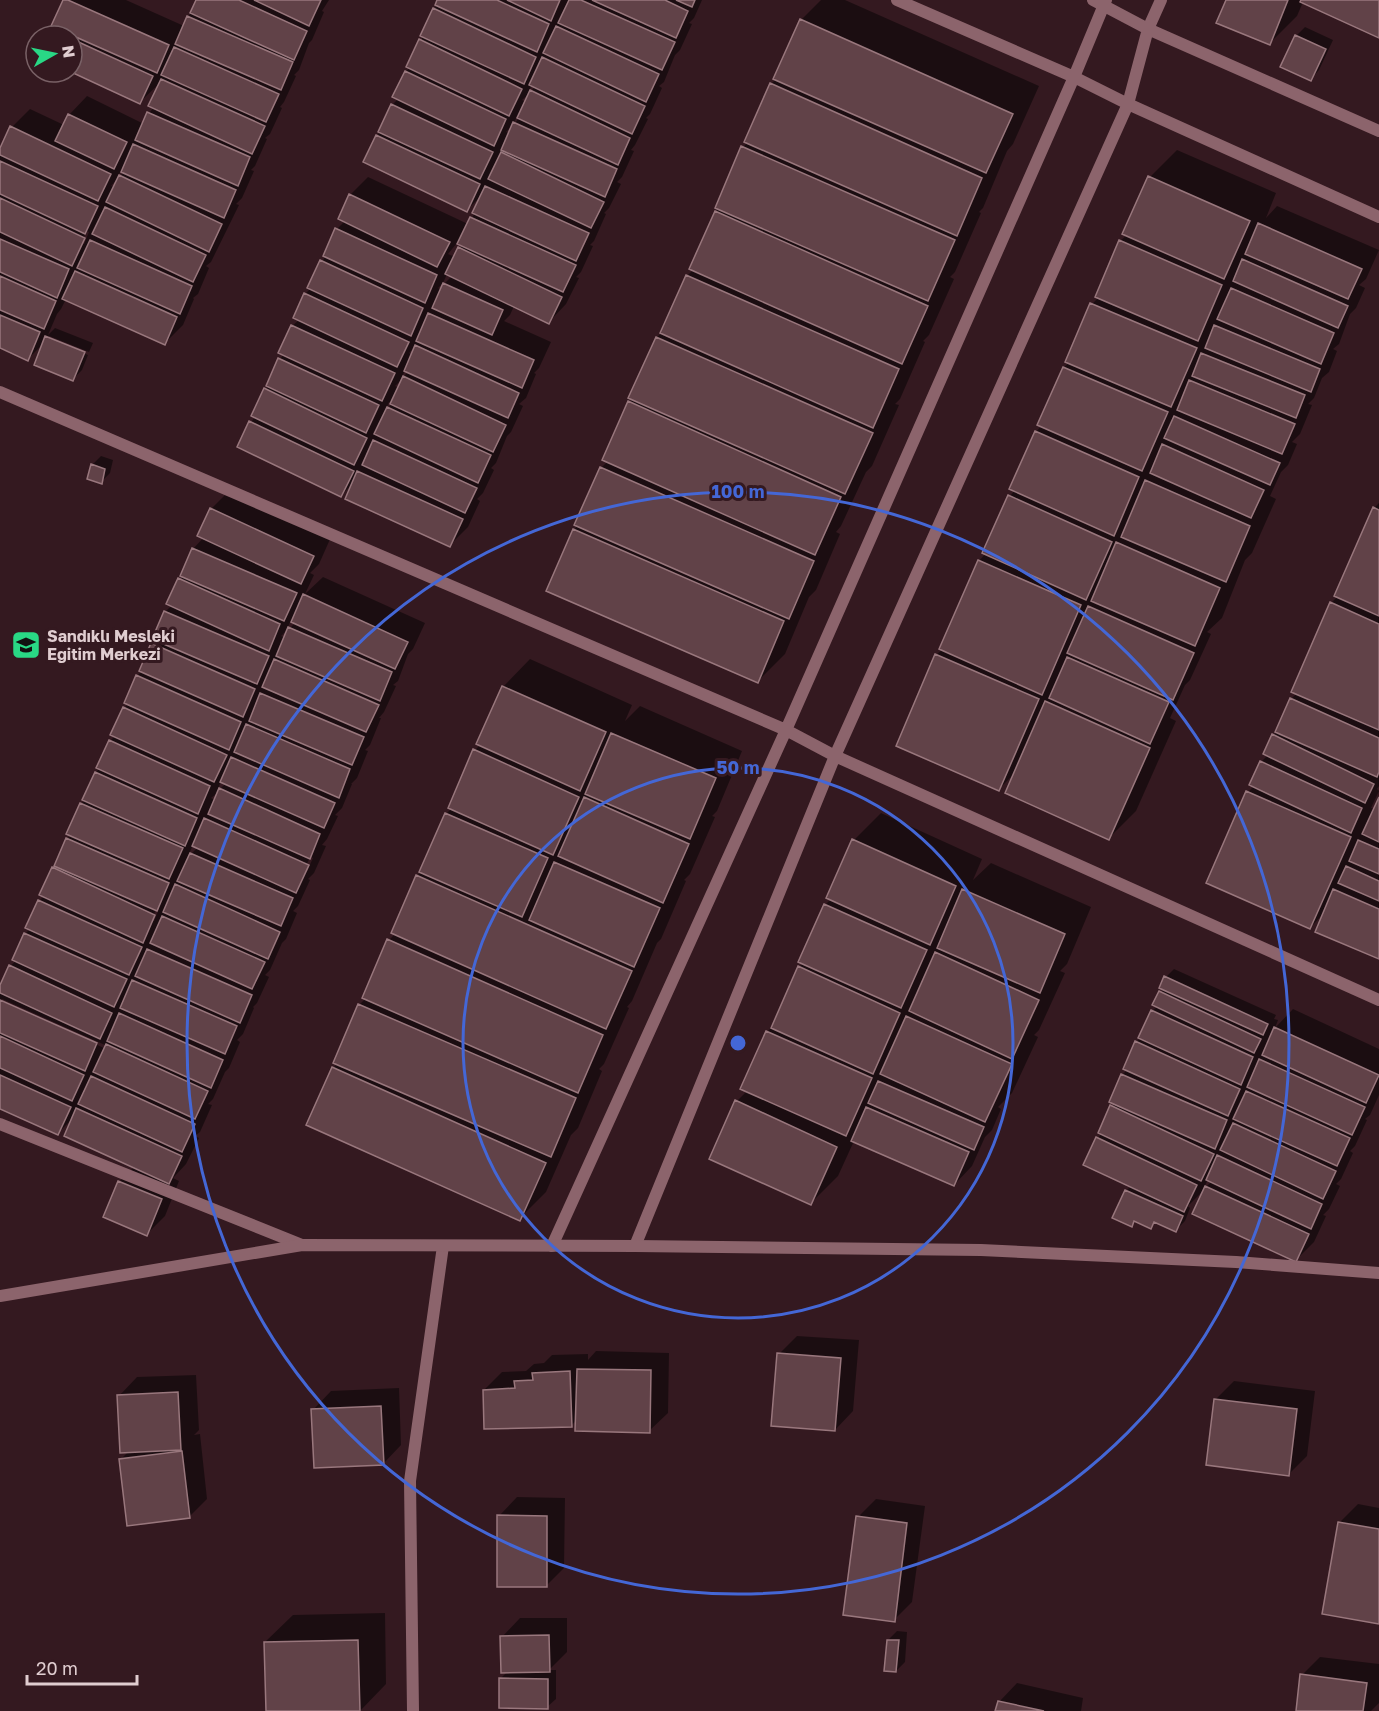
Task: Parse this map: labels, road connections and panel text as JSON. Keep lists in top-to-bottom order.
{
  "places": {
    "school or university": ["Sandıklı Mesleki Eğitim Merkezi"]
  },
  "scale_bar": "20 m",
  "north": "right",
  "rings": ["100 m", "50 m"]
}
